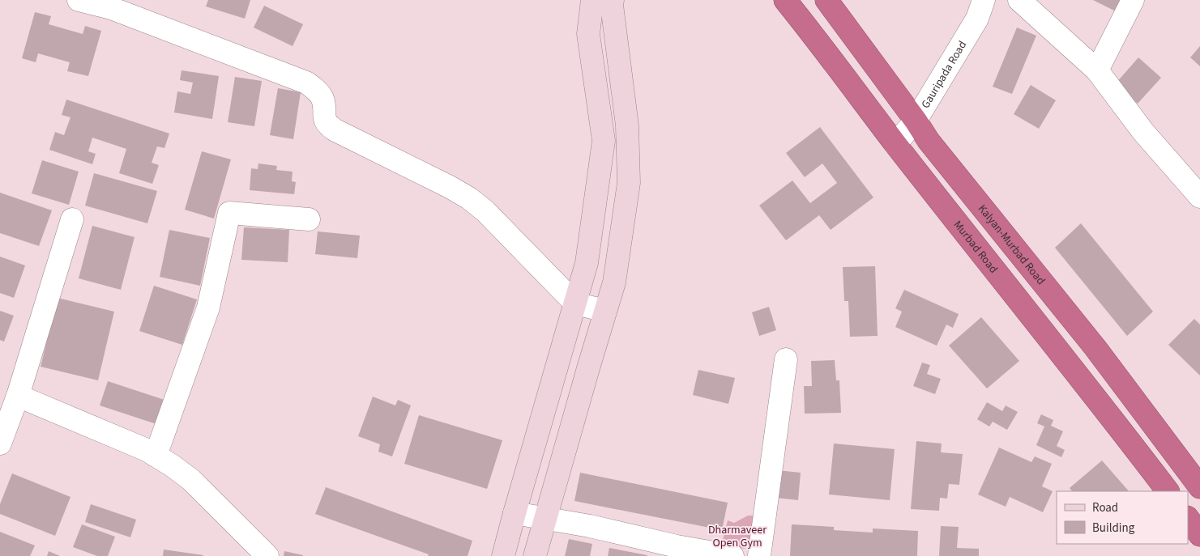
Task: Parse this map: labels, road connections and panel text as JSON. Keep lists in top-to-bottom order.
{
  "streets": {
    "highway": ["Kalyan-Murbad Road", "Murbad Road"],
    "street": ["Gauripada Road"]
  },
  "crossings": [
    ["Gauripada Road", "Kalyan-Murbad Road"],
    ["Gauripada Road", "Murbad Road"]
  ],
  "parks": ["Dharmaveer Open Gym"],
  "legend": ["Road", "Building"]
}
